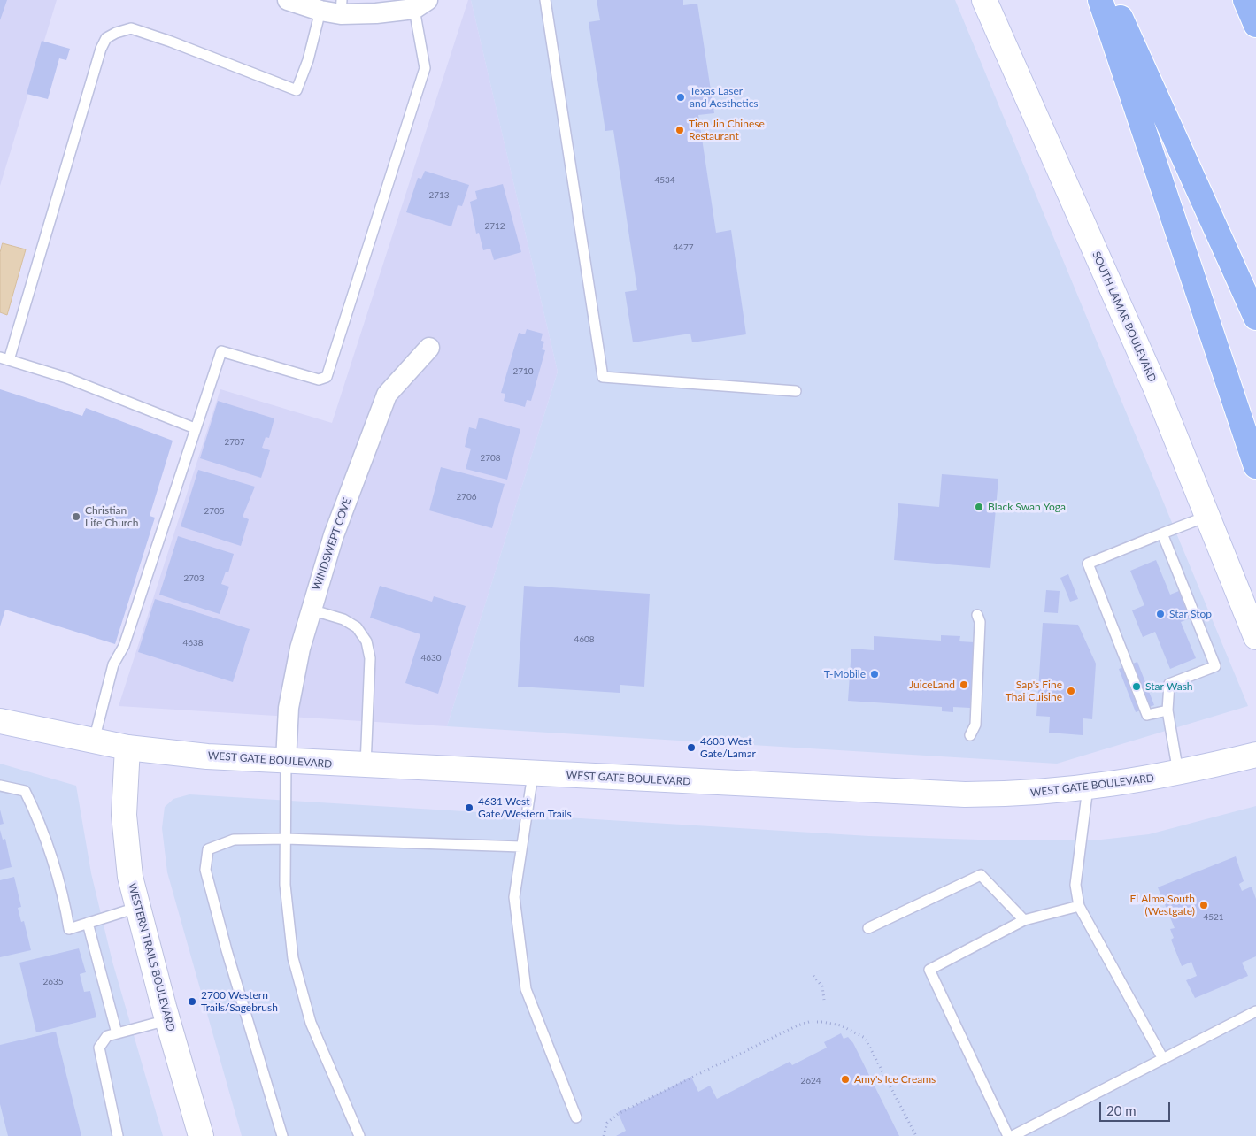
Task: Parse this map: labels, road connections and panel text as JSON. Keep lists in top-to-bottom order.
{
  "streets": {
    "main road": ["SOUTH LAMAR BOULEVARD", "WEST GATE BOULEVARD", "WESTERN TRAILS BOULEVARD"],
    "street": ["WINDSWEPT COVE"]
  },
  "crossings": [
    ["WINDSWEPT COVE", "WEST GATE BOULEVARD"],
    ["WEST GATE BOULEVARD", "WESTERN TRAILS BOULEVARD"]
  ],
  "places": [
    "Texas Laser and Aesthetics",
    "Tien Jin Chinese Restaurant",
    "Black Swan Yoga",
    "Christian Life Church",
    "Star Stop",
    "T-Mobile",
    "JuiceLand",
    "Star Wash",
    "Sap's Fine Thai Cuisine",
    "4608 West Gate/Lamar",
    "4631 West Gate/Western Trails",
    "El Alma South (Westgate)",
    "2700 Western Trails/Sagebrush",
    "Amy's Ice Creams"
  ],
  "house_numbers": [
    "4534",
    "2713",
    "2712",
    "4477",
    "2710",
    "2707",
    "2708",
    "2706",
    "2705",
    "2703",
    "4608",
    "4638",
    "4630",
    "4521",
    "2635",
    "2624"
  ],
  "scale_bar": "20 m"
}
